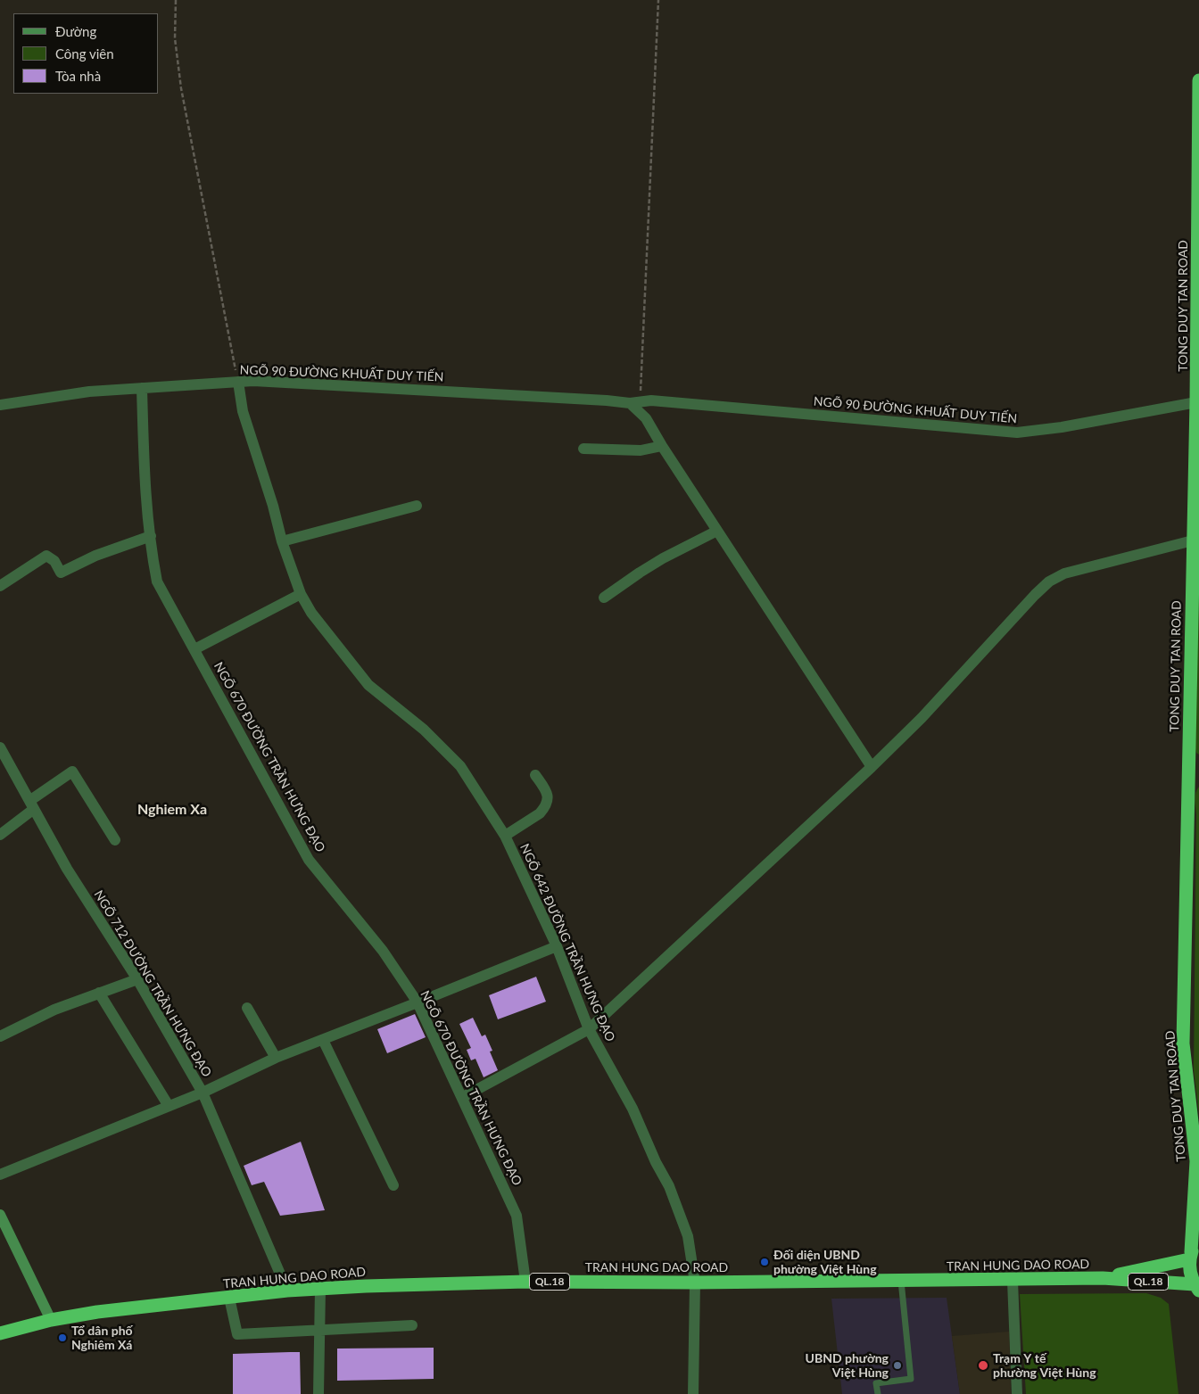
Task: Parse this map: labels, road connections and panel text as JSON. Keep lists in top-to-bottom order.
{
  "streets": {
    "highway": ["TONG DUY TAN ROAD", "TRAN HUNG DAO ROAD", "QL.18"],
    "street": [
      "NGÕ 90 ĐƯỜNG KHUẤT DUY TIẾN",
      "NGÕ 670 ĐƯỜNG TRẦN HƯNG ĐẠO",
      "NGÕ 642 ĐƯỜNG TRẦN HƯNG ĐẠO",
      "NGÕ 712 ĐƯỜNG TRẦN HƯNG ĐẠO"
    ]
  },
  "crossings": [
    ["TONG DUY TAN ROAD", "NGÕ 90 ĐƯỜNG KHUẤT DUY TIẾN"],
    ["TONG DUY TAN ROAD", "TRAN HUNG DAO ROAD"],
    ["NGÕ 90 ĐƯỜNG KHUẤT DUY TIẾN", "NGÕ 670 ĐƯỜNG TRẦN HƯNG ĐẠO"],
    ["NGÕ 90 ĐƯỜNG KHUẤT DUY TIẾN", "NGÕ 642 ĐƯỜNG TRẦN HƯNG ĐẠO"],
    ["NGÕ 670 ĐƯỜNG TRẦN HƯNG ĐẠO", "TRAN HUNG DAO ROAD"],
    ["NGÕ 642 ĐƯỜNG TRẦN HƯNG ĐẠO", "TRAN HUNG DAO ROAD"],
    ["NGÕ 712 ĐƯỜNG TRẦN HƯNG ĐẠO", "TRAN HUNG DAO ROAD"]
  ],
  "districts": ["Nghiem Xa"],
  "places": [
    "Đối diện UBND phường Việt Hùng",
    "Tổ dân phố Nghiêm Xá",
    "UBND phường Việt Hùng",
    "Trạm Y tế phường Việt Hùng"
  ],
  "legend": ["Đường", "Công viên", "Tòa nhà"]
}
